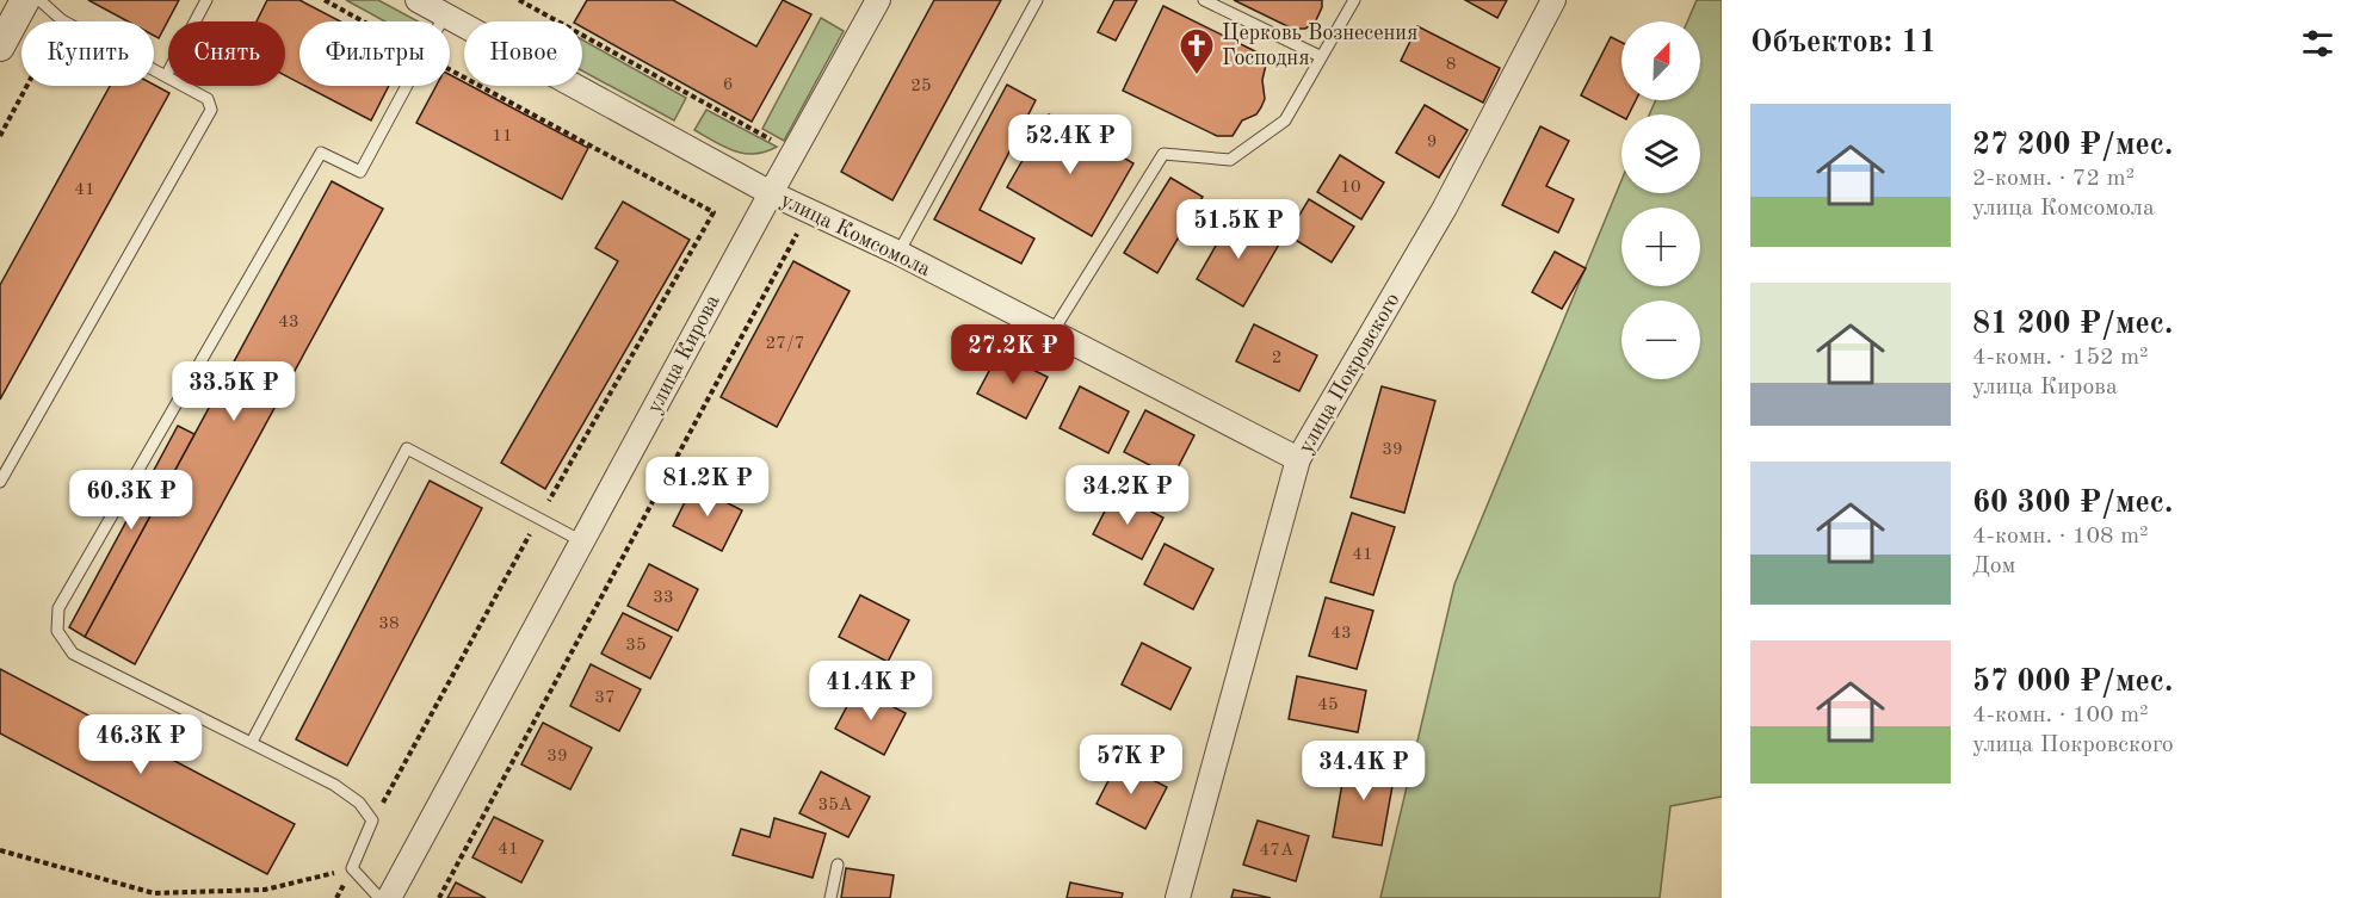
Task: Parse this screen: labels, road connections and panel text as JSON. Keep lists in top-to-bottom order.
{
  "streets": {
    "street": ["улица Комсомола", "улица Кирова", "улица Покровского"]
  },
  "crossings": [
    ["улица Комсомола", "улица Кирова"],
    ["улица Комсомола", "улица Покровского"]
  ],
  "places": {
    "church": ["Церковь Вознесения Господня"]
  },
  "house_numbers": [
    "8",
    "6",
    "25",
    "11",
    "9",
    "10",
    "41",
    "43",
    "27/7",
    "2",
    "39",
    "41",
    "33",
    "38",
    "43",
    "35",
    "37",
    "45",
    "39",
    "35А",
    "41",
    "47А"
  ],
  "north": "top right",
  "page": {
    "heading": "Объектов: 11",
    "map_buttons": ["+", "−"],
    "chip": [
      "Купить",
      "Снять",
      "Фильтры",
      "Новое"
    ],
    "list": [
      {
        "name": "27 200 ₽/мес.",
        "note": "2-комн. · 72 m² · улица Комсомола"
      },
      {
        "name": "81 200 ₽/мес.",
        "note": "4-комн. · 152 m² · улица Кирова"
      },
      {
        "name": "60 300 ₽/мес.",
        "note": "4-комн. · 108 m² · Дом"
      },
      {
        "name": "57 000 ₽/мес.",
        "note": "4-комн. · 100 m² · улица Покровского"
      }
    ],
    "price": [
      "52.4K ₽",
      "51.5K ₽",
      "27.2K ₽",
      "33.5K ₽",
      "81.2K ₽",
      "34.2K ₽",
      "60.3K ₽",
      "41.4K ₽",
      "46.3K ₽",
      "57K ₽",
      "34.4K ₽"
    ]
  }
}
